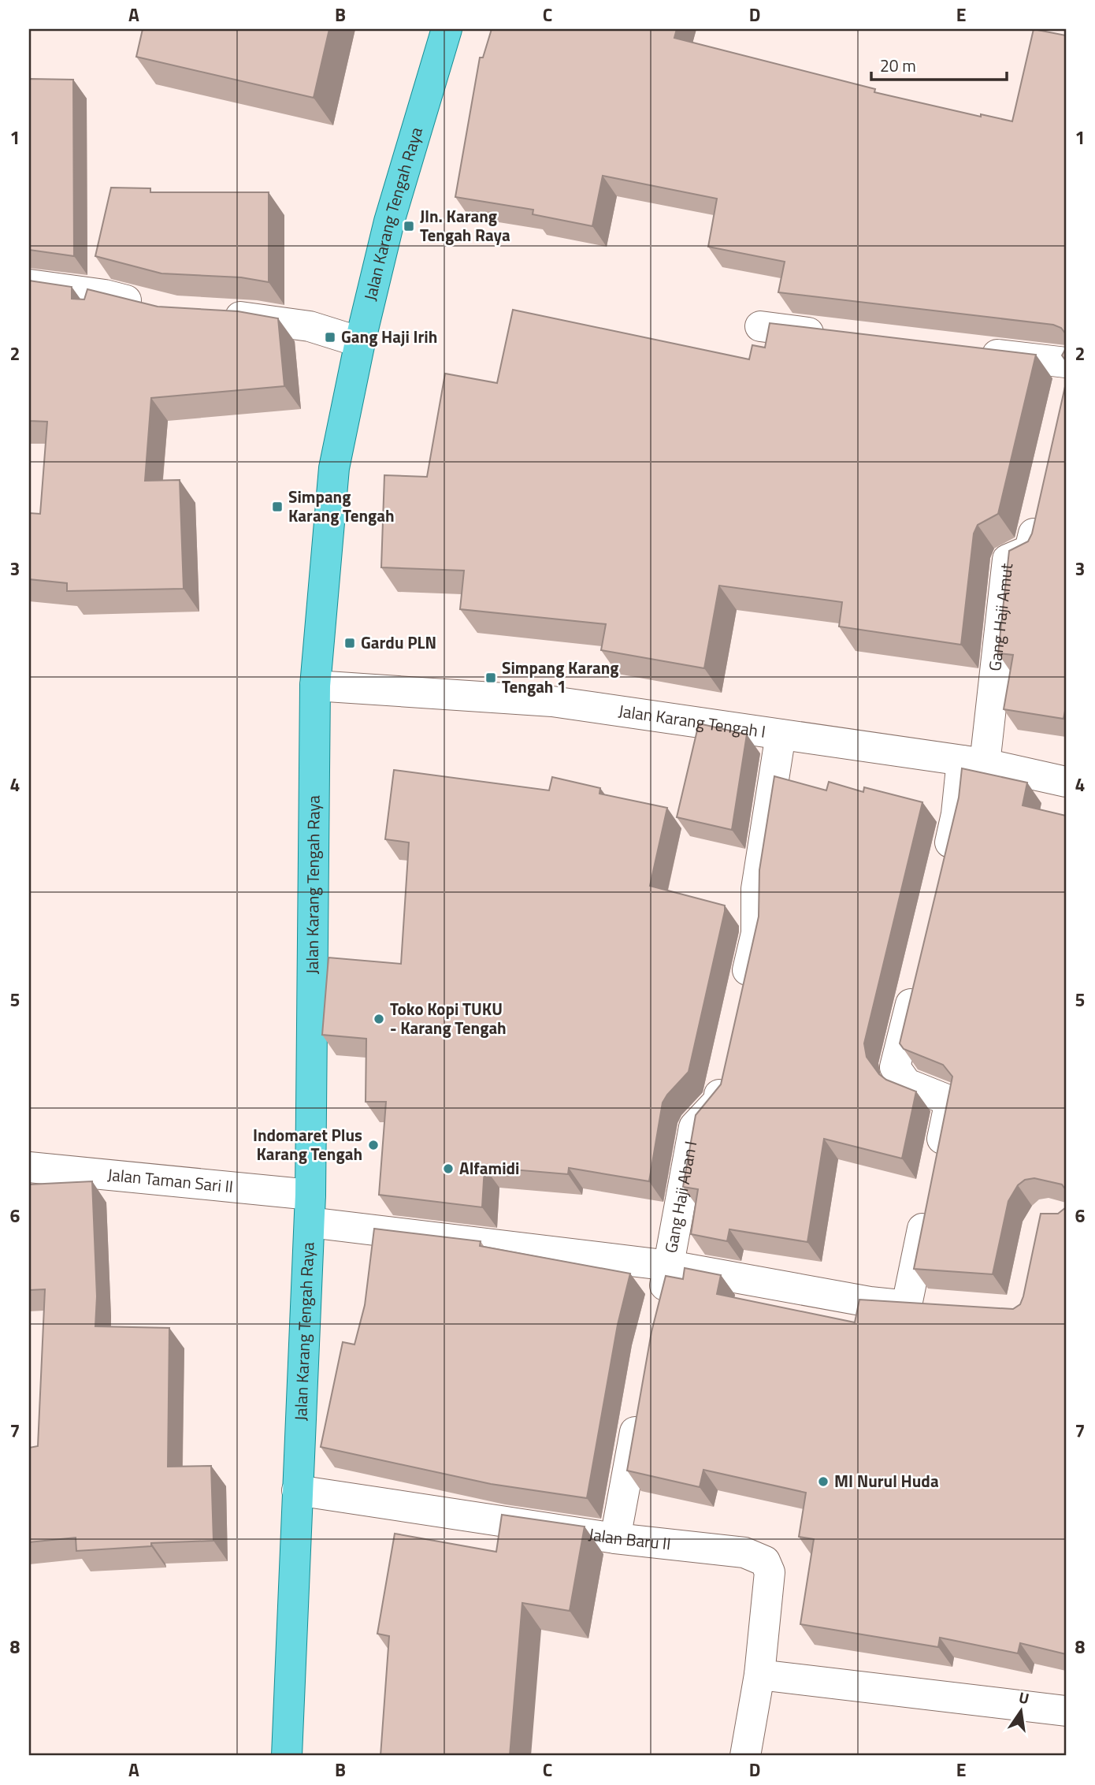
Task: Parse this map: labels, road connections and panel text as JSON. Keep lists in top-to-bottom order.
{
  "streets": {
    "main road": ["Jalan Karang Tengah Raya"],
    "street": [
      "Gang Haji Amut",
      "Jalan Karang Tengah I",
      "Jalan Taman Sari II",
      "Gang Haji Aban I",
      "Jalan Baru II"
    ]
  },
  "crossings": [
    ["Jalan Karang Tengah Raya", "Jalan Karang Tengah I"],
    ["Jalan Karang Tengah Raya", "Jalan Taman Sari II"],
    ["Jalan Karang Tengah Raya", "Jalan Baru II"],
    ["Gang Haji Amut", "Jalan Karang Tengah I"],
    ["Jalan Taman Sari II", "Gang Haji Aban I"]
  ],
  "places": {
    "transit": [
      "Jln. Karang Tengah Raya",
      "Gang Haji Irih",
      "Simpang Karang Tengah",
      "Gardu PLN",
      "Simpang Karang Tengah 1"
    ],
    "other": [
      "Toko Kopi TUKU - Karang Tengah",
      "Indomaret Plus Karang Tengah",
      "Alfamidi",
      "MI Nurul Huda"
    ]
  },
  "scale_bar": "20 m",
  "north": "top",
  "grid": {
    "columns": [
      "A",
      "B",
      "C",
      "D",
      "E"
    ],
    "rows": [
      "1",
      "2",
      "3",
      "4",
      "5",
      "6",
      "7",
      "8"
    ]
  }
}
